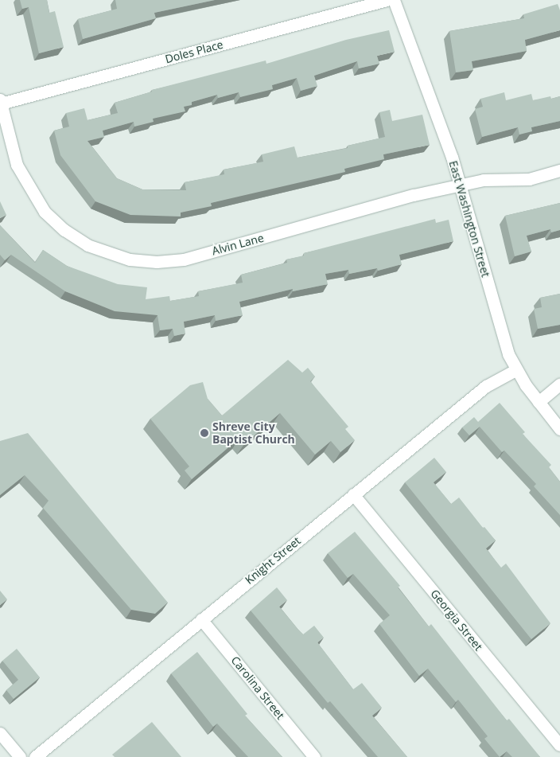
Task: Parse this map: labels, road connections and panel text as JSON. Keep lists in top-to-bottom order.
{
  "streets": {
    "street": [
      "Doles Place",
      "East Washington Street",
      "Alvin Lane",
      "Knight Street",
      "Georgia Street",
      "Carolina Street"
    ]
  },
  "crossings": [
    ["Doles Place", "Alvin Lane"],
    ["East Washington Street", "Alvin Lane"],
    ["East Washington Street", "Knight Street"],
    ["Knight Street", "Georgia Street"],
    ["Knight Street", "Carolina Street"]
  ],
  "places": ["Shreve City Baptist Church"]
}
